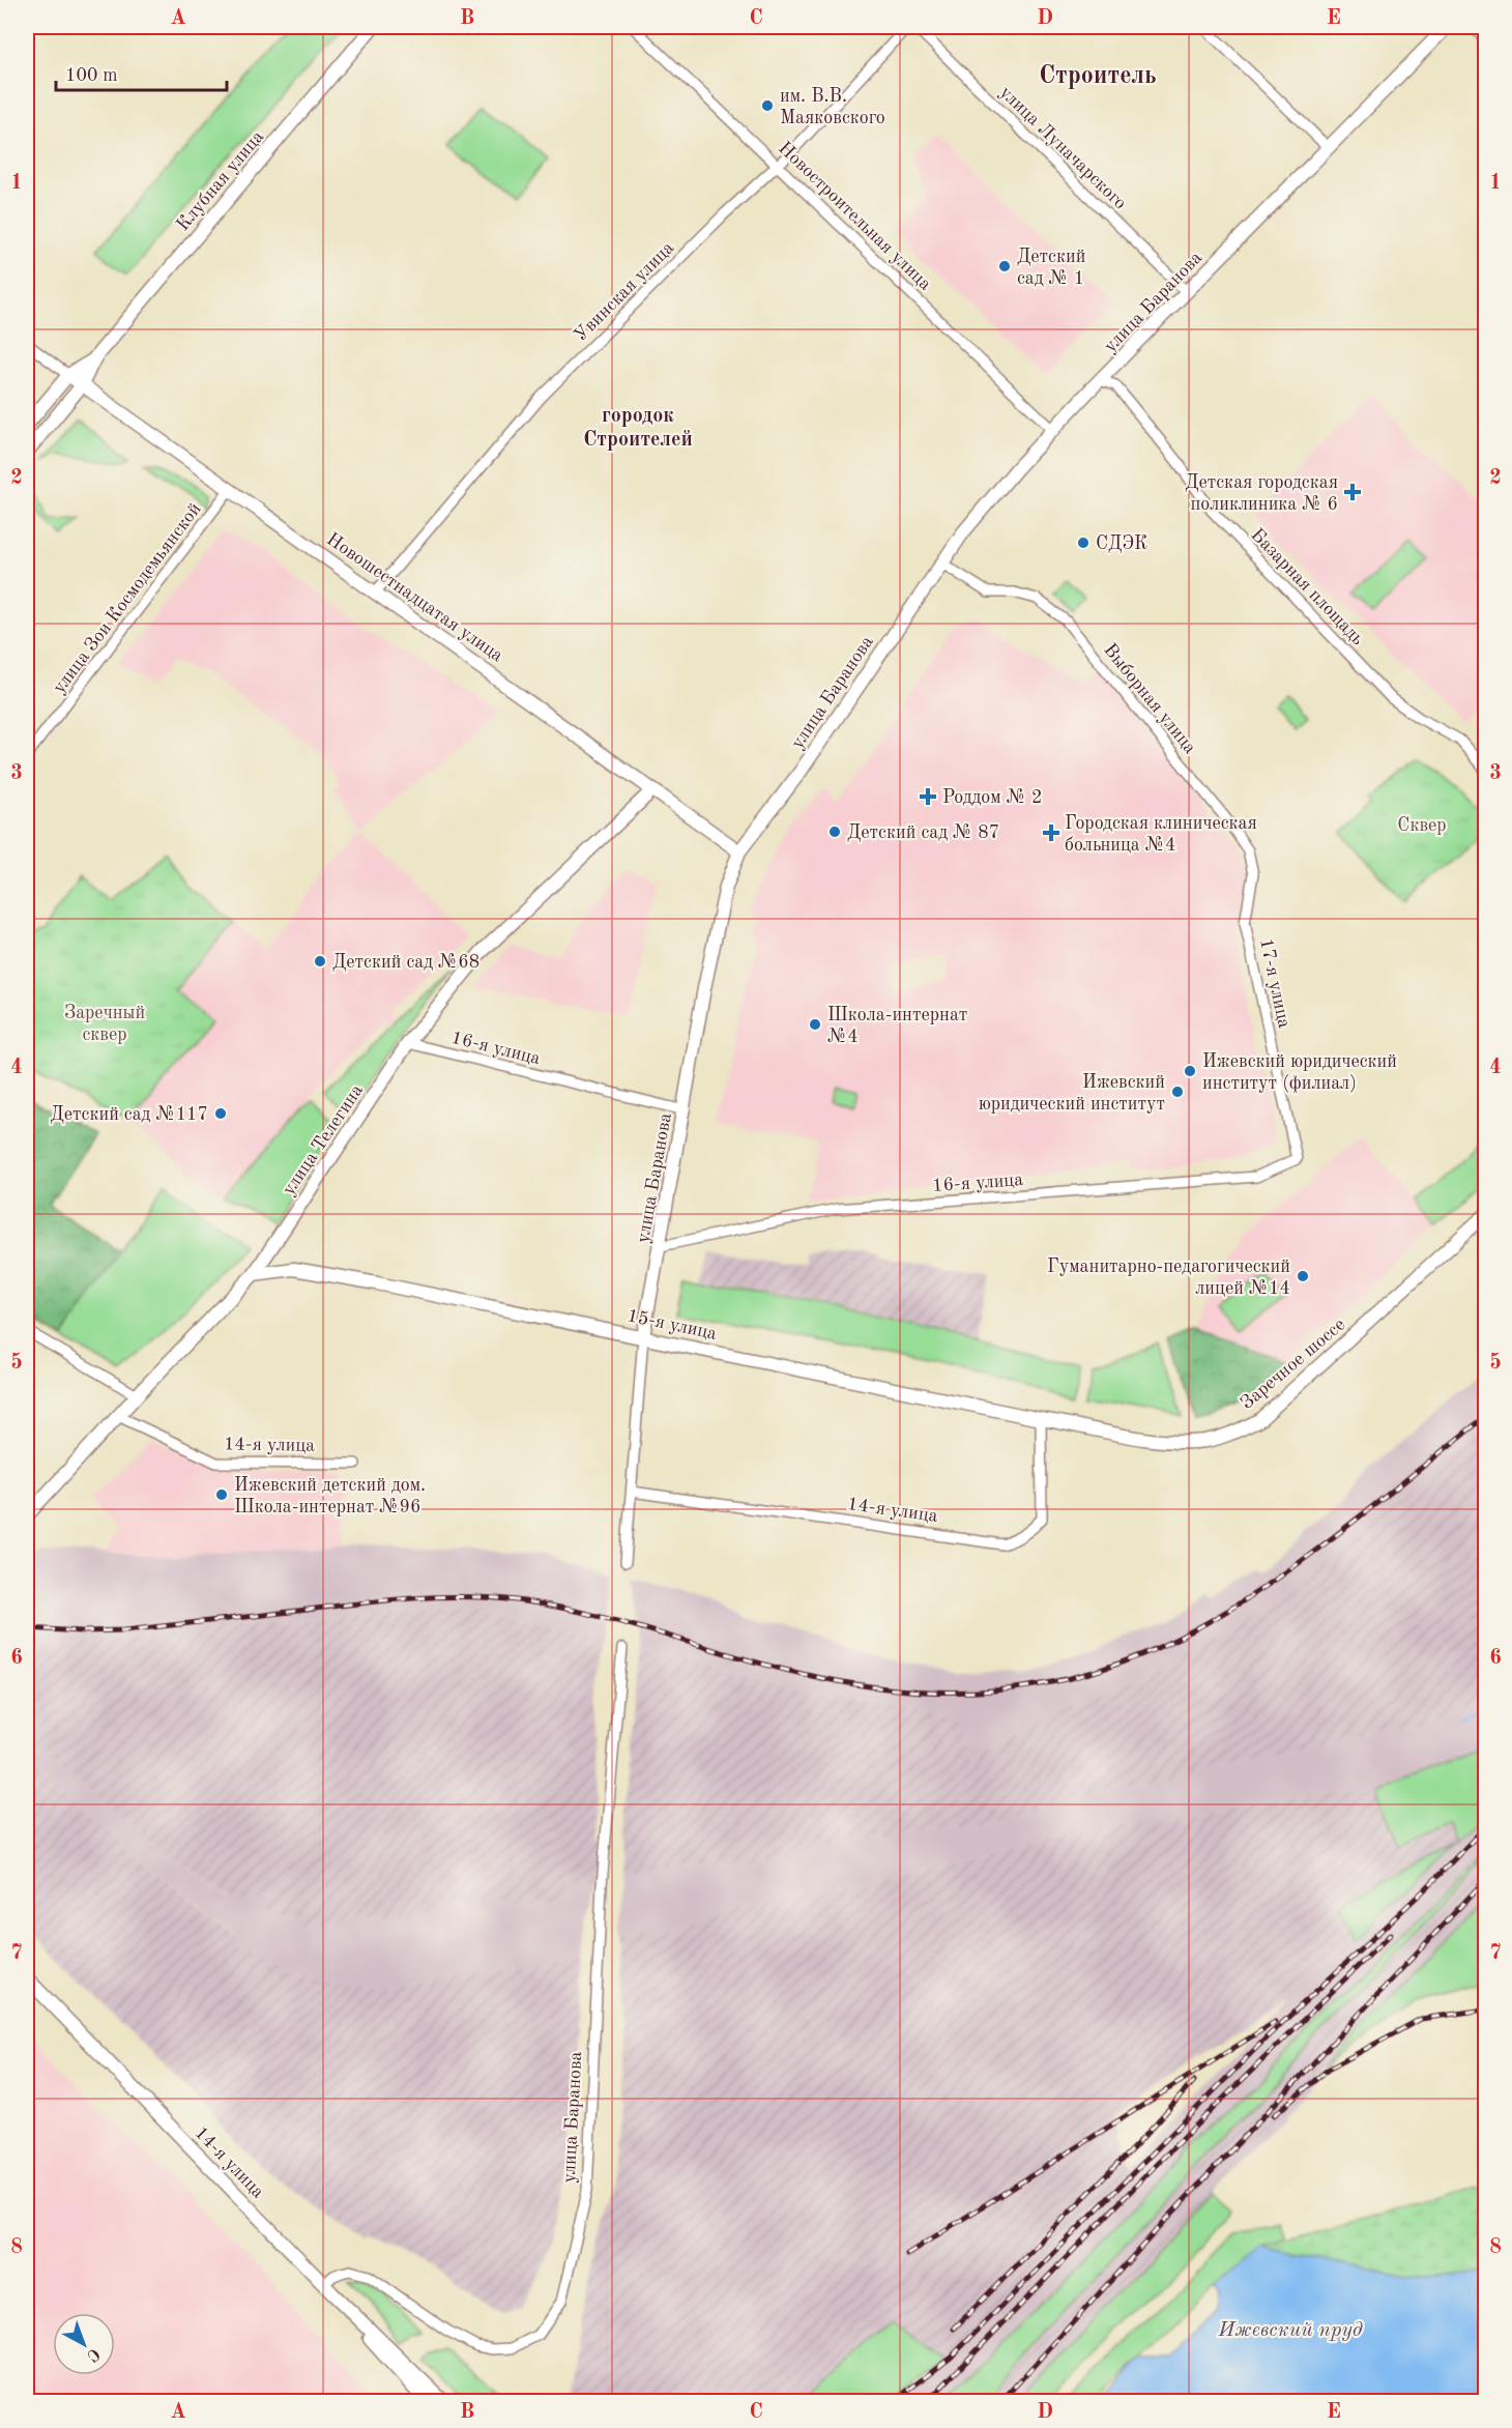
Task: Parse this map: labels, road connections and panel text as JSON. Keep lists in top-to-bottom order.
{
  "streets": {
    "street": [
      "улица Луначарского",
      "Клубная улица",
      "Новостроительная улица",
      "Увинская улица",
      "улица Баранова",
      "Базарная площадь",
      "Новошестнадцатая улица",
      "улица Зои Космодемьянской",
      "Выборная улица",
      "17-я улица",
      "16-я улица",
      "улица Телегина",
      "15-я улица",
      "Заречное шоссе",
      "14-я улица"
    ]
  },
  "crossings": [
    ["улица Луначарского", "улица Баранова"],
    ["Клубная улица", "Новошестнадцатая улица"],
    ["Новостроительная улица", "Увинская улица"],
    ["Новостроительная улица", "улица Баранова"],
    ["Увинская улица", "Новошестнадцатая улица"],
    ["улица Баранова", "Базарная площадь"],
    ["улица Баранова", "Новошестнадцатая улица"],
    ["улица Баранова", "Выборная улица"],
    ["улица Баранова", "16-я улица"],
    ["улица Баранова", "15-я улица"],
    ["улица Баранова", "14-я улица"],
    ["Новошестнадцатая улица", "улица Зои Космодемьянской"],
    ["Новошестнадцатая улица", "улица Телегина"],
    ["Выборная улица", "17-я улица"],
    ["17-я улица", "16-я улица"],
    ["16-я улица", "улица Телегина"],
    ["улица Телегина", "15-я улица"],
    ["улица Телегина", "14-я улица"],
    ["15-я улица", "Заречное шоссе"],
    ["15-я улица", "14-я улица"]
  ],
  "districts": ["Строитель", "городок Строителей"],
  "water": ["Ижевский пруд"],
  "parks": ["Сквер", "Заречный сквер"],
  "places": {
    "other": [
      "им. В.В. Маяковского",
      "Детский сад № 1",
      "СДЭК",
      "Детский сад № 87",
      "Детский сад №68",
      "Школа-интернат №4",
      "Ижевский юридический институт (филиал)",
      "Ижевский юридический институт",
      "Детский сад №117",
      "Гуманитарно-педагогический лицей №14",
      "Ижевский детский дом. Школа-интернат №96"
    ],
    "health": ["Детская городская поликлиника № 6", "Роддом № 2", "Городская клиническая больница №4"]
  },
  "scale_bar": "100 m",
  "north": "bottom right",
  "grid": {
    "columns": [
      "A",
      "B",
      "C",
      "D",
      "E"
    ],
    "rows": [
      "1",
      "2",
      "3",
      "4",
      "5",
      "6",
      "7",
      "8"
    ]
  }
}
